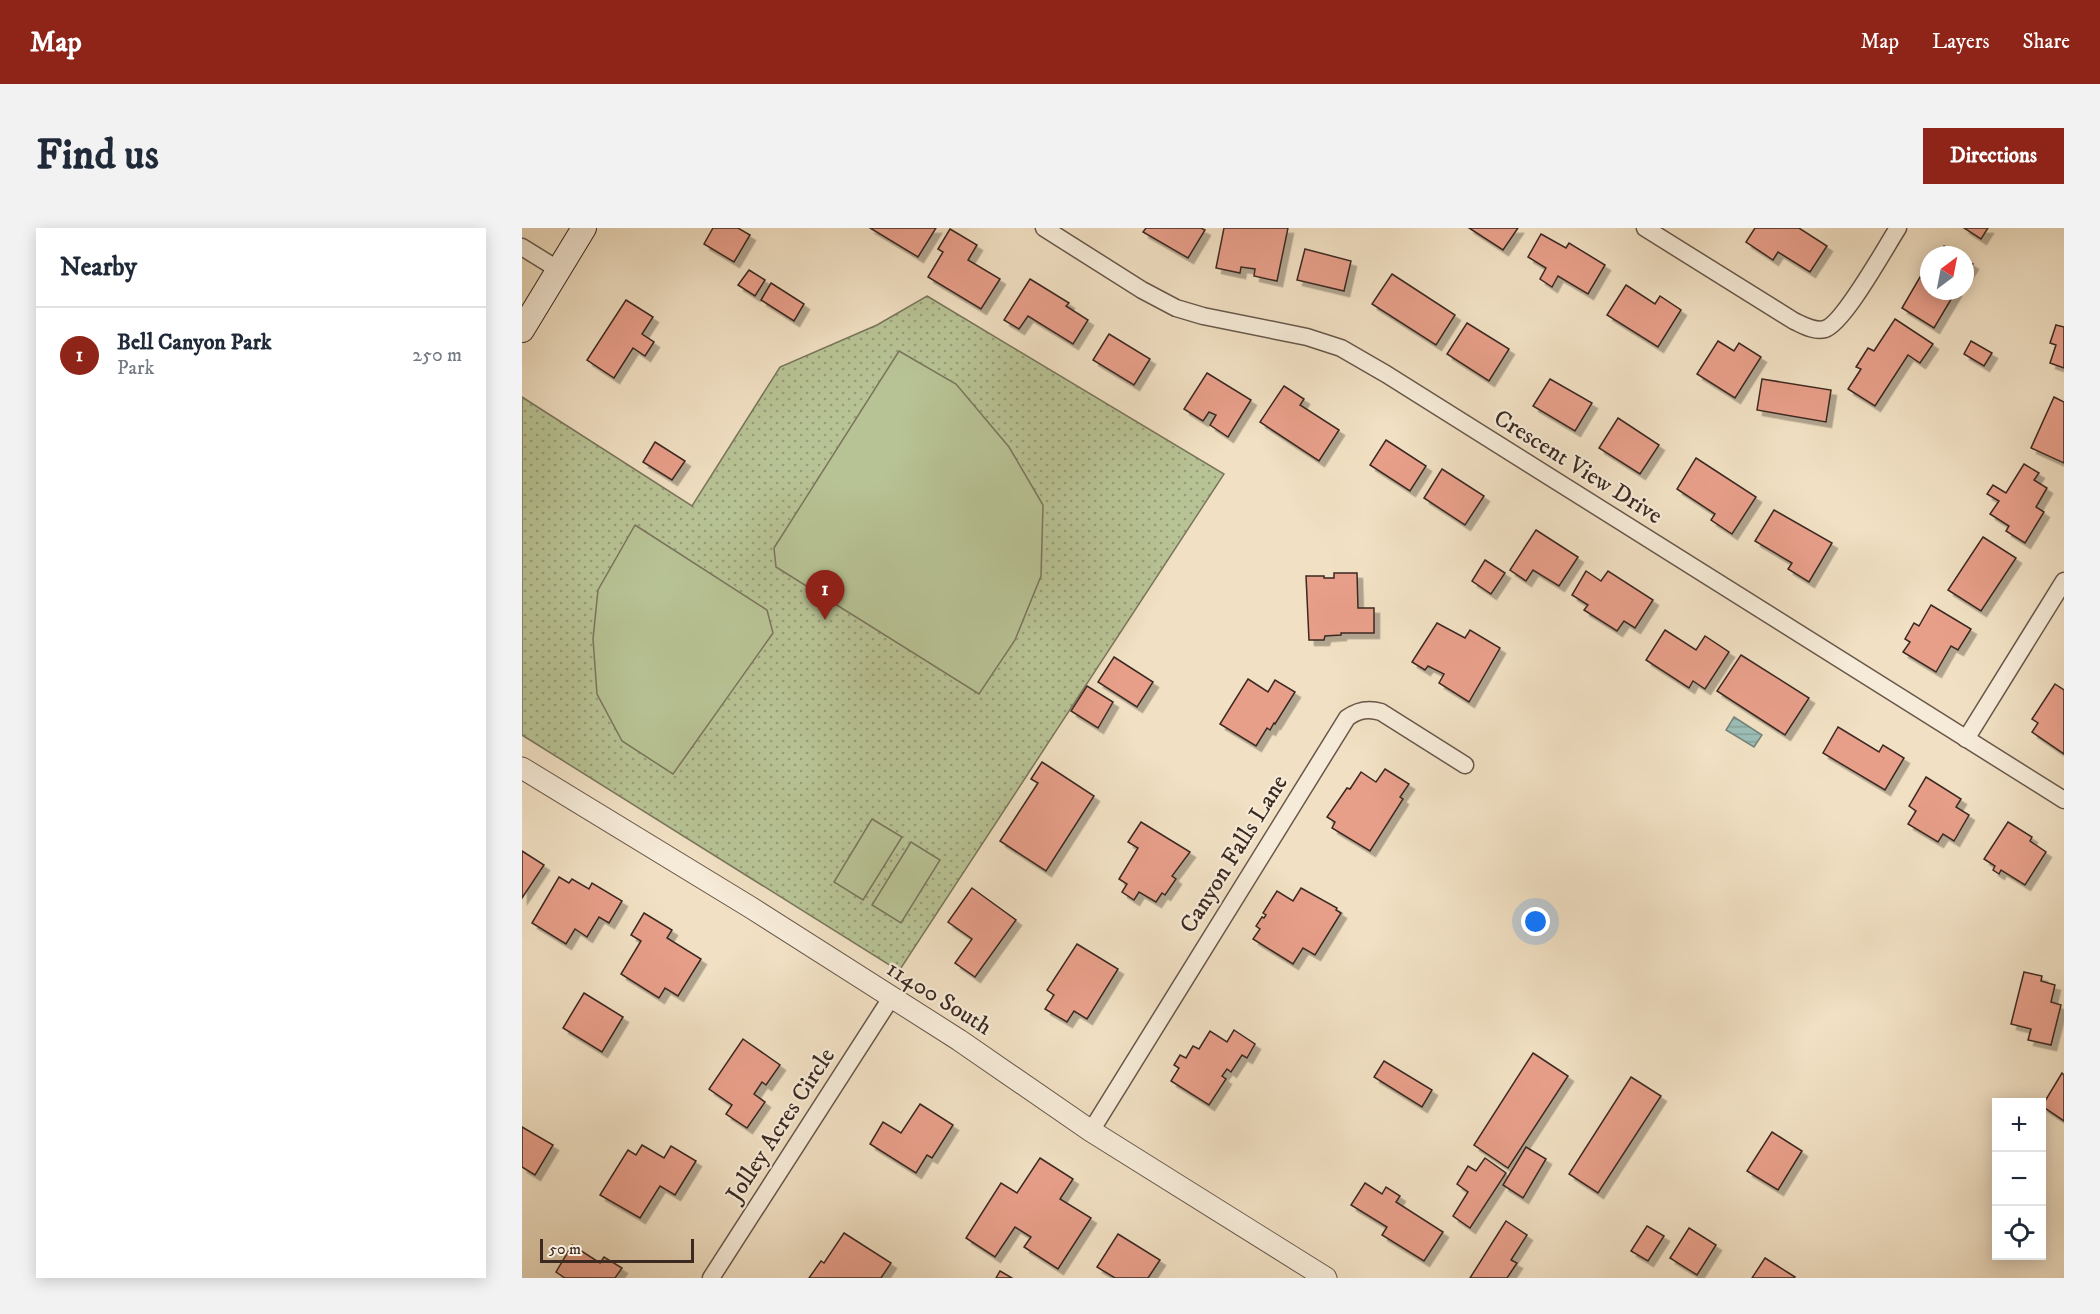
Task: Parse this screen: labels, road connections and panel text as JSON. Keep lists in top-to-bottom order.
{
  "streets": {
    "street": [
      "Crescent View Drive",
      "Canyon Falls Lane",
      "11400 South",
      "Jolley Acres Circle"
    ]
  },
  "crossings": [
    ["Canyon Falls Lane", "11400 South"],
    ["11400 South", "Jolley Acres Circle"]
  ],
  "scale_bar": "50 m",
  "north": "top right",
  "page": {
    "header": "Map",
    "nav": ["Map", "Layers", "Share"],
    "buttons": "Directions",
    "title": "Find us",
    "heading": "Nearby",
    "list": [
      {
        "mark": "1",
        "name": "Bell Canyon Park",
        "note": "Park",
        "value": "250 m"
      }
    ],
    "pins": "1",
    "map_buttons": ["+", "−"],
    "scale": "50 m"
  }
}
